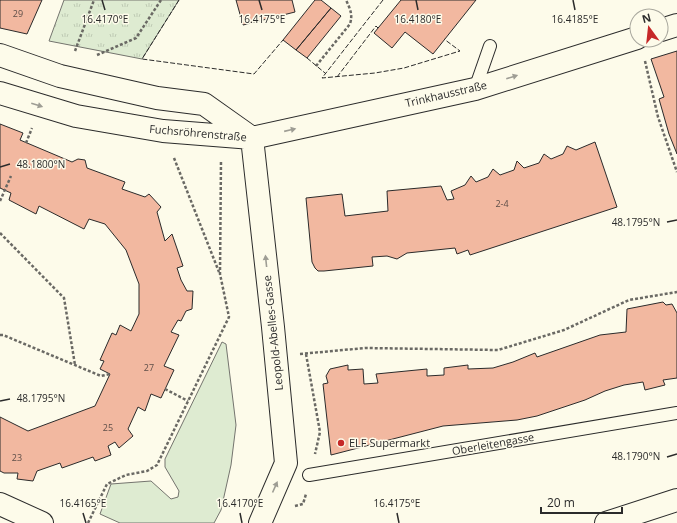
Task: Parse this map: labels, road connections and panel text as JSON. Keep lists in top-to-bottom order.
{
  "streets": {
    "street": ["Trinkhausstraße", "Fuchsröhrenstraße", "Leopold-Abelles-Gasse"],
    "lane": ["Oberleitengasse"]
  },
  "crossings": [
    ["Trinkhausstraße", "Fuchsröhrenstraße"],
    ["Trinkhausstraße", "Leopold-Abelles-Gasse"],
    ["Fuchsröhrenstraße", "Leopold-Abelles-Gasse"]
  ],
  "one_way": ["Trinkhausstraße", "Leopold-Abelles-Gasse"],
  "places": ["ELF Supermarkt"],
  "house_numbers": [
    "29",
    "2-4",
    "27",
    "25",
    "23"
  ],
  "scale_bar": "20 m",
  "north": "top",
  "coordinates": [
    "16.4175°E",
    "16.4180°E",
    "16.4185°E",
    "16.4170°E",
    "48.1800°N",
    "48.1795°N",
    "48.1790°N",
    "16.4165°E"
  ]
}
